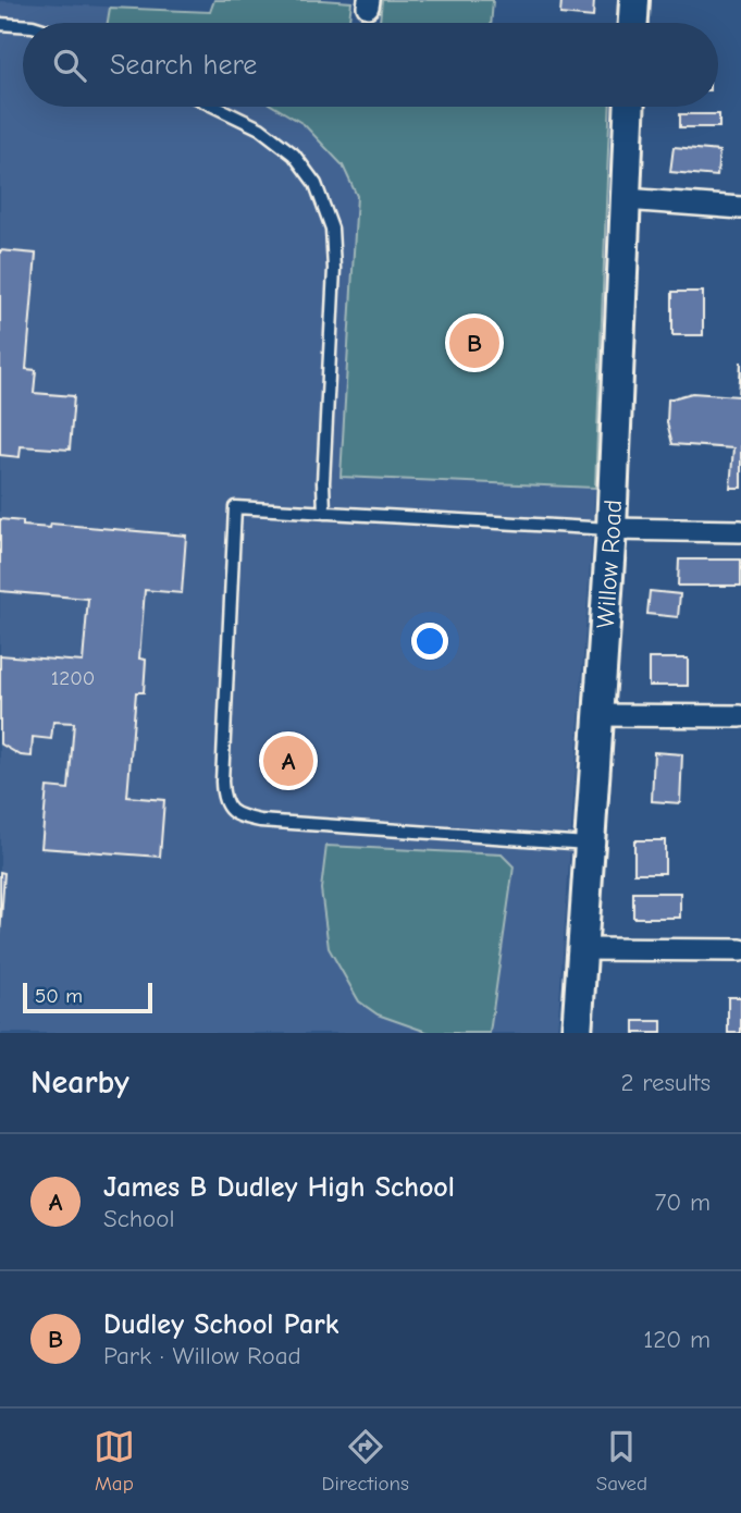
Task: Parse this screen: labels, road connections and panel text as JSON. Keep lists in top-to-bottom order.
{
  "streets": {
    "street": ["Willow Road"]
  },
  "house_numbers": ["1200"],
  "scale_bar": "50 m",
  "page": {
    "search": "Search here",
    "pins": ["B", "A"],
    "scale": "50 m",
    "heading": ["Nearby", "2 results"],
    "list": [
      {
        "mark": "A",
        "name": "James B Dudley High School",
        "note": "School",
        "value": "70 m"
      },
      {
        "mark": "B",
        "name": "Dudley School Park",
        "note": "Park · Willow Road",
        "value": "120 m"
      }
    ],
    "nav": ["Map", "Directions", "Saved"]
  }
}
